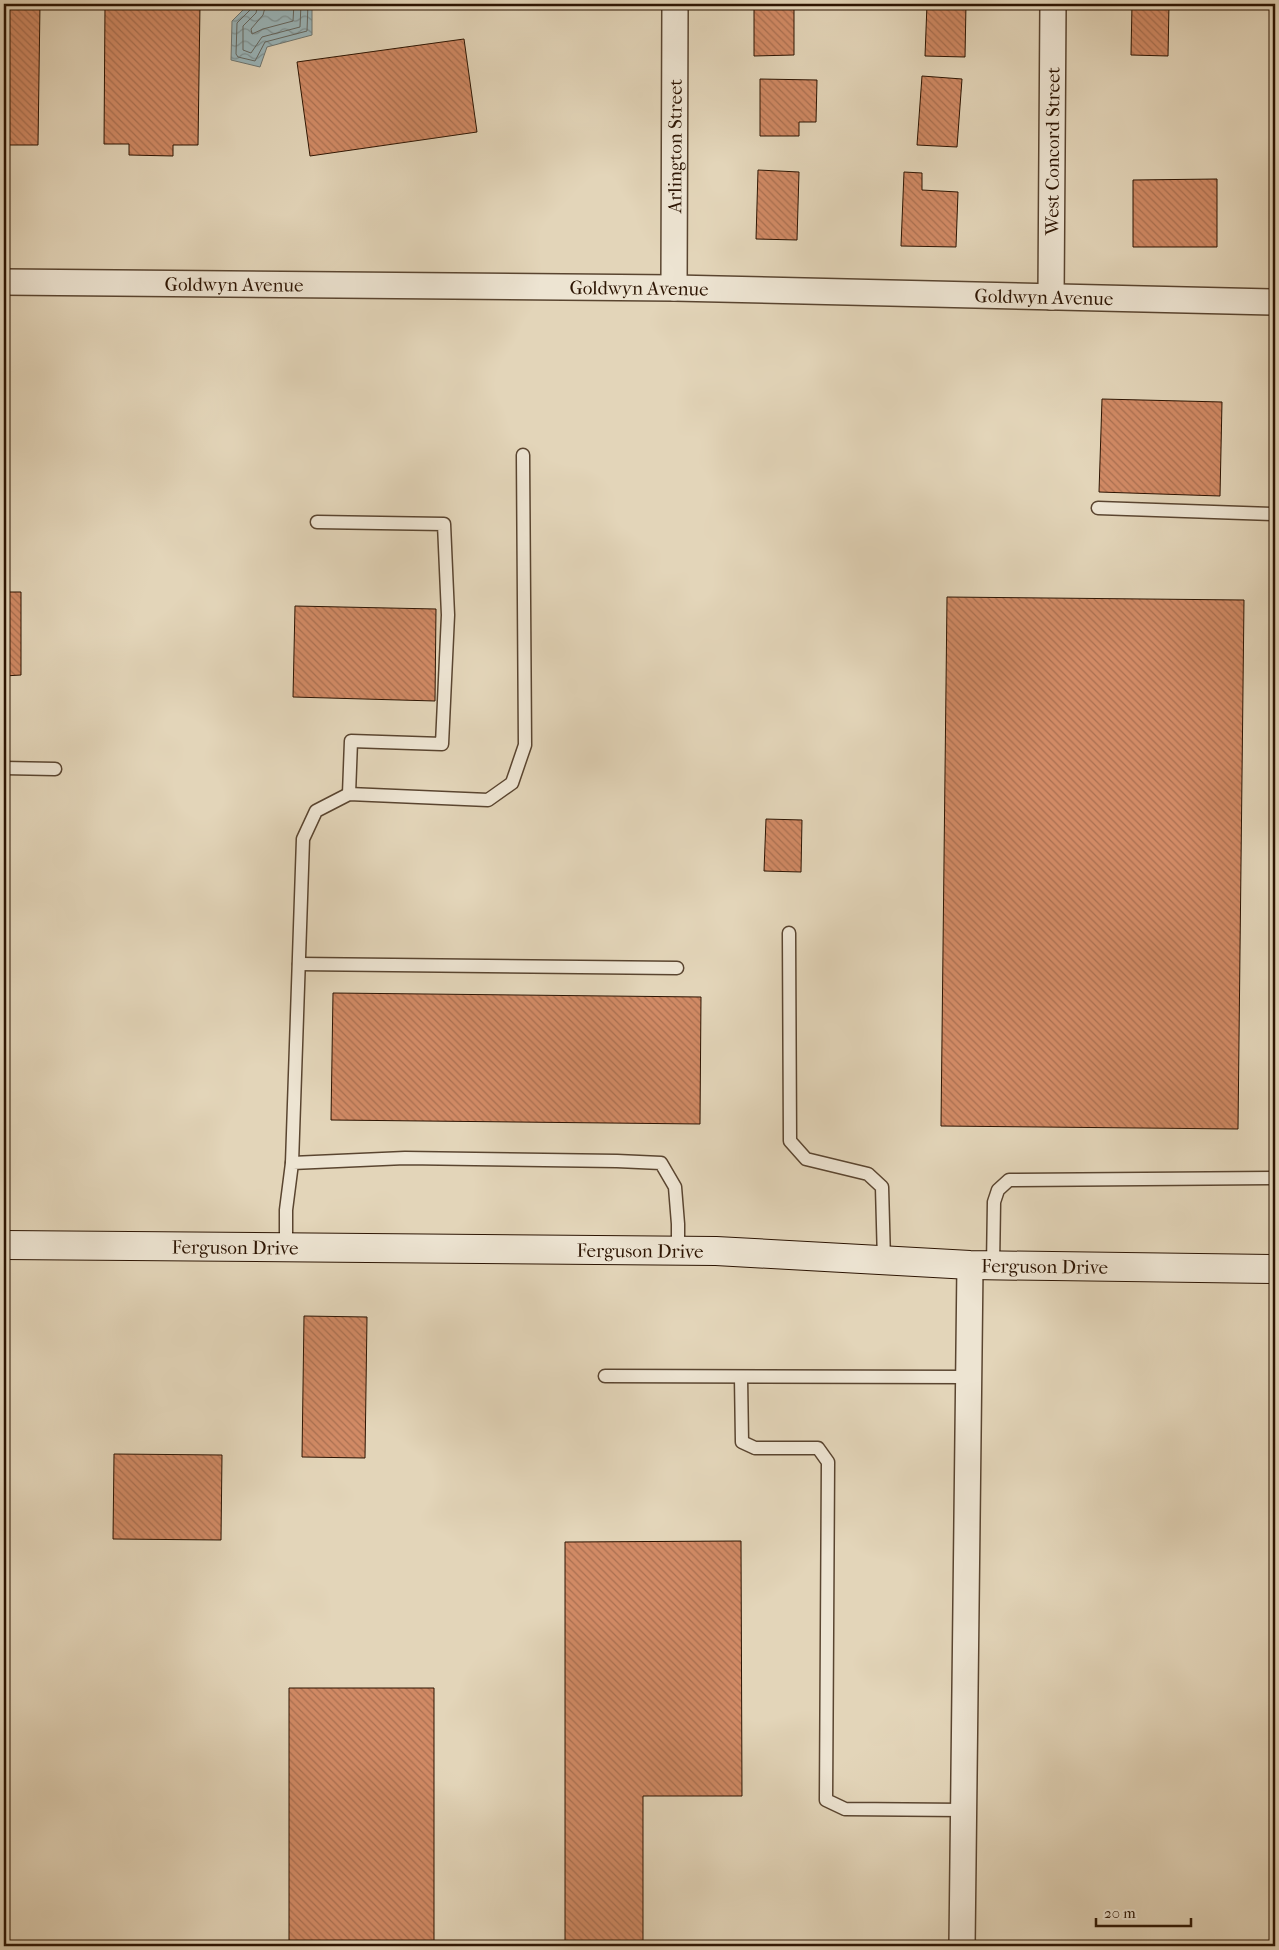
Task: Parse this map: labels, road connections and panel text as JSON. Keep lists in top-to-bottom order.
{
  "streets": {
    "street": [
      "Arlington Street",
      "West Concord Street",
      "Goldwyn Avenue",
      "Ferguson Drive"
    ]
  },
  "crossings": [
    ["Arlington Street", "Goldwyn Avenue"],
    ["West Concord Street", "Goldwyn Avenue"]
  ],
  "scale_bar": "20 m"
}
